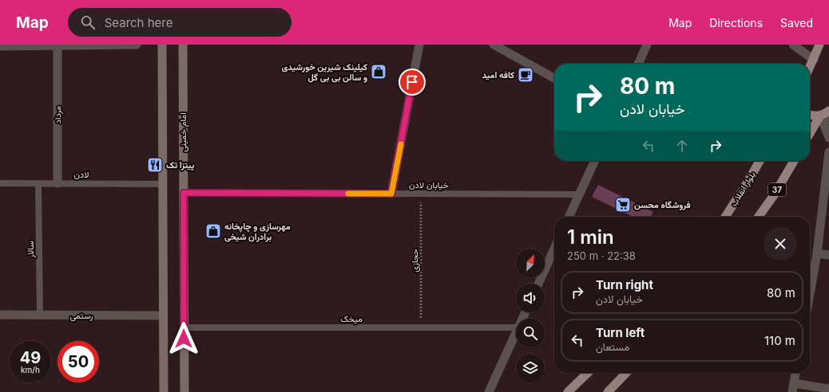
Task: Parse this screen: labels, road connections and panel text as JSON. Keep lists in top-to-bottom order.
{
  "streets": {
    "main road": ["امام خمینی", "بلوار انقلاب", "37"],
    "street": ["مرداد", "رستمی"],
    "lane": [
      "لادن",
      "خیابان لادن",
      "سالار",
      "میخک"
    ],
    "path": ["حجازی"]
  },
  "crossings": [
    ["مرداد", "لادن"],
    ["امام خمینی", "خیابان لادن"],
    ["امام خمینی", "میخک"],
    ["لادن", "سالار"],
    ["خیابان لادن", "حجازی"],
    ["سالار", "رستمی"],
    ["حجازی", "میخک"]
  ],
  "places": {
    "shop": ["کیلینک شیرین خورشیدی و سالن بی بی گل", "مهرسازی و چاپخانه برادران شیخی"],
    "cafe": ["کافه امید"],
    "restaurant": ["پیتزا تک"],
    "supermarket": ["فروشگاه محسن"]
  },
  "north": "top right",
  "page": {
    "header": "Map",
    "search": "Search here",
    "nav": ["Map", "Directions", "Saved"],
    "turn": ["80 m", "خیابان لادن"],
    "heading": ["1 min", "250 m · 22:38"],
    "list": [
      {
        "name": "Turn right",
        "note": "خیابان لادن",
        "value": "80 m"
      },
      {
        "name": "Turn left",
        "note": "مستعان",
        "value": "110 m"
      }
    ],
    "speed": "49 km/h",
    "limit": "50"
  }
}
